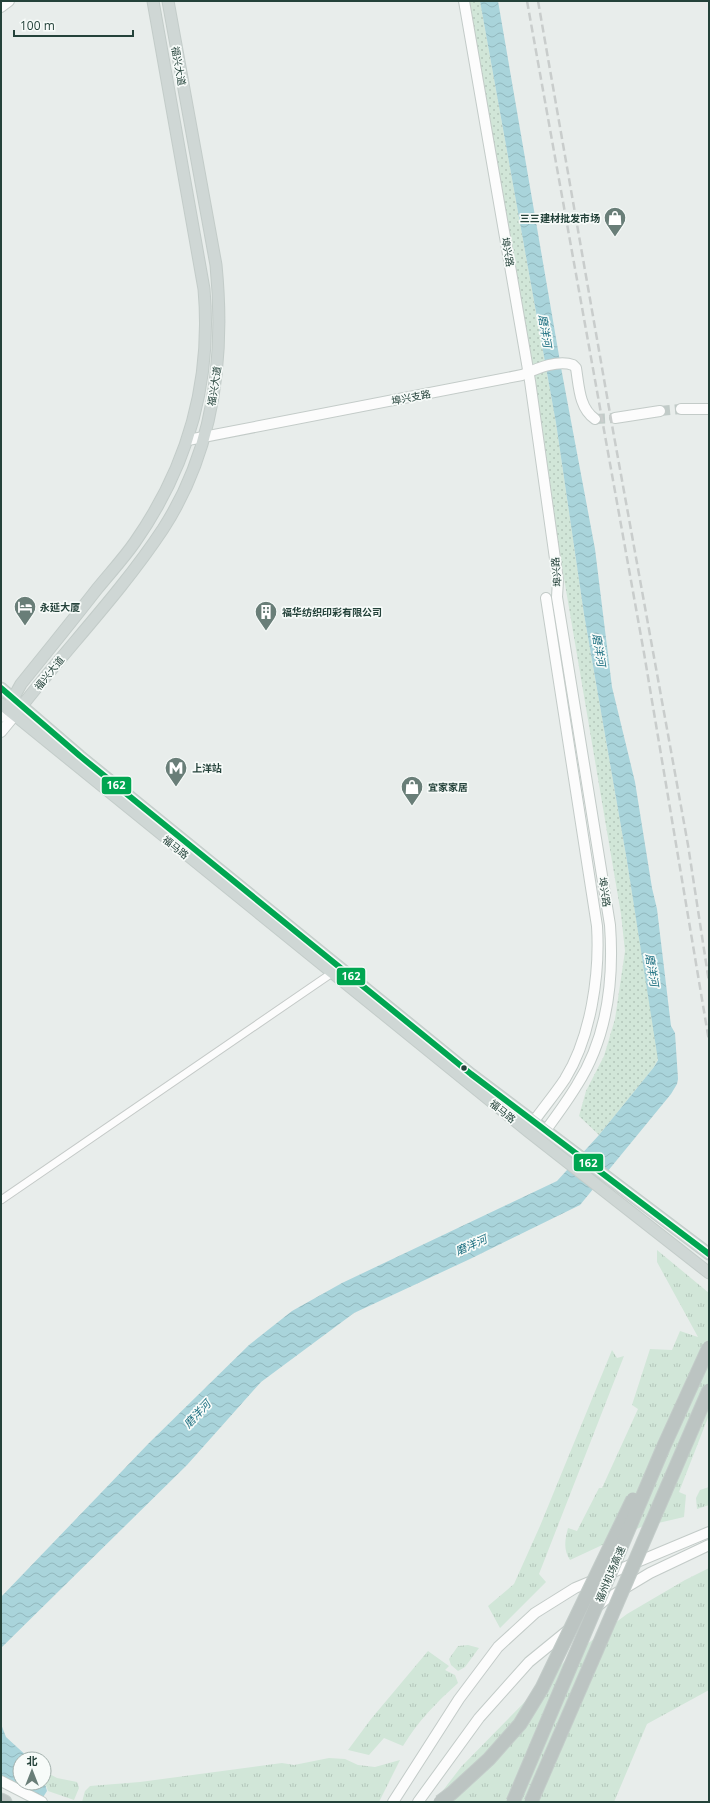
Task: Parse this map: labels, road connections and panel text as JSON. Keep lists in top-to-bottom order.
{
  "streets": {
    "highway": ["福州机场高速"],
    "main road": ["福兴大道", "福马路"],
    "street": ["埠兴路", "埠兴支路"]
  },
  "crossings": [
    ["福兴大道", "埠兴支路"],
    ["福兴大道", "福马路"],
    ["埠兴路", "埠兴支路"],
    ["埠兴路", "福马路"]
  ],
  "water": ["磨洋河"],
  "places": {
    "shop": ["三三建材批发市场", "宜家家居"],
    "hotel": ["永延大厦"],
    "building": ["福华纺织印彩有限公司"],
    "metro station": ["上洋站"]
  },
  "lines": ["transit line 162"],
  "scale_bar": "100 m",
  "north": "top"
}
